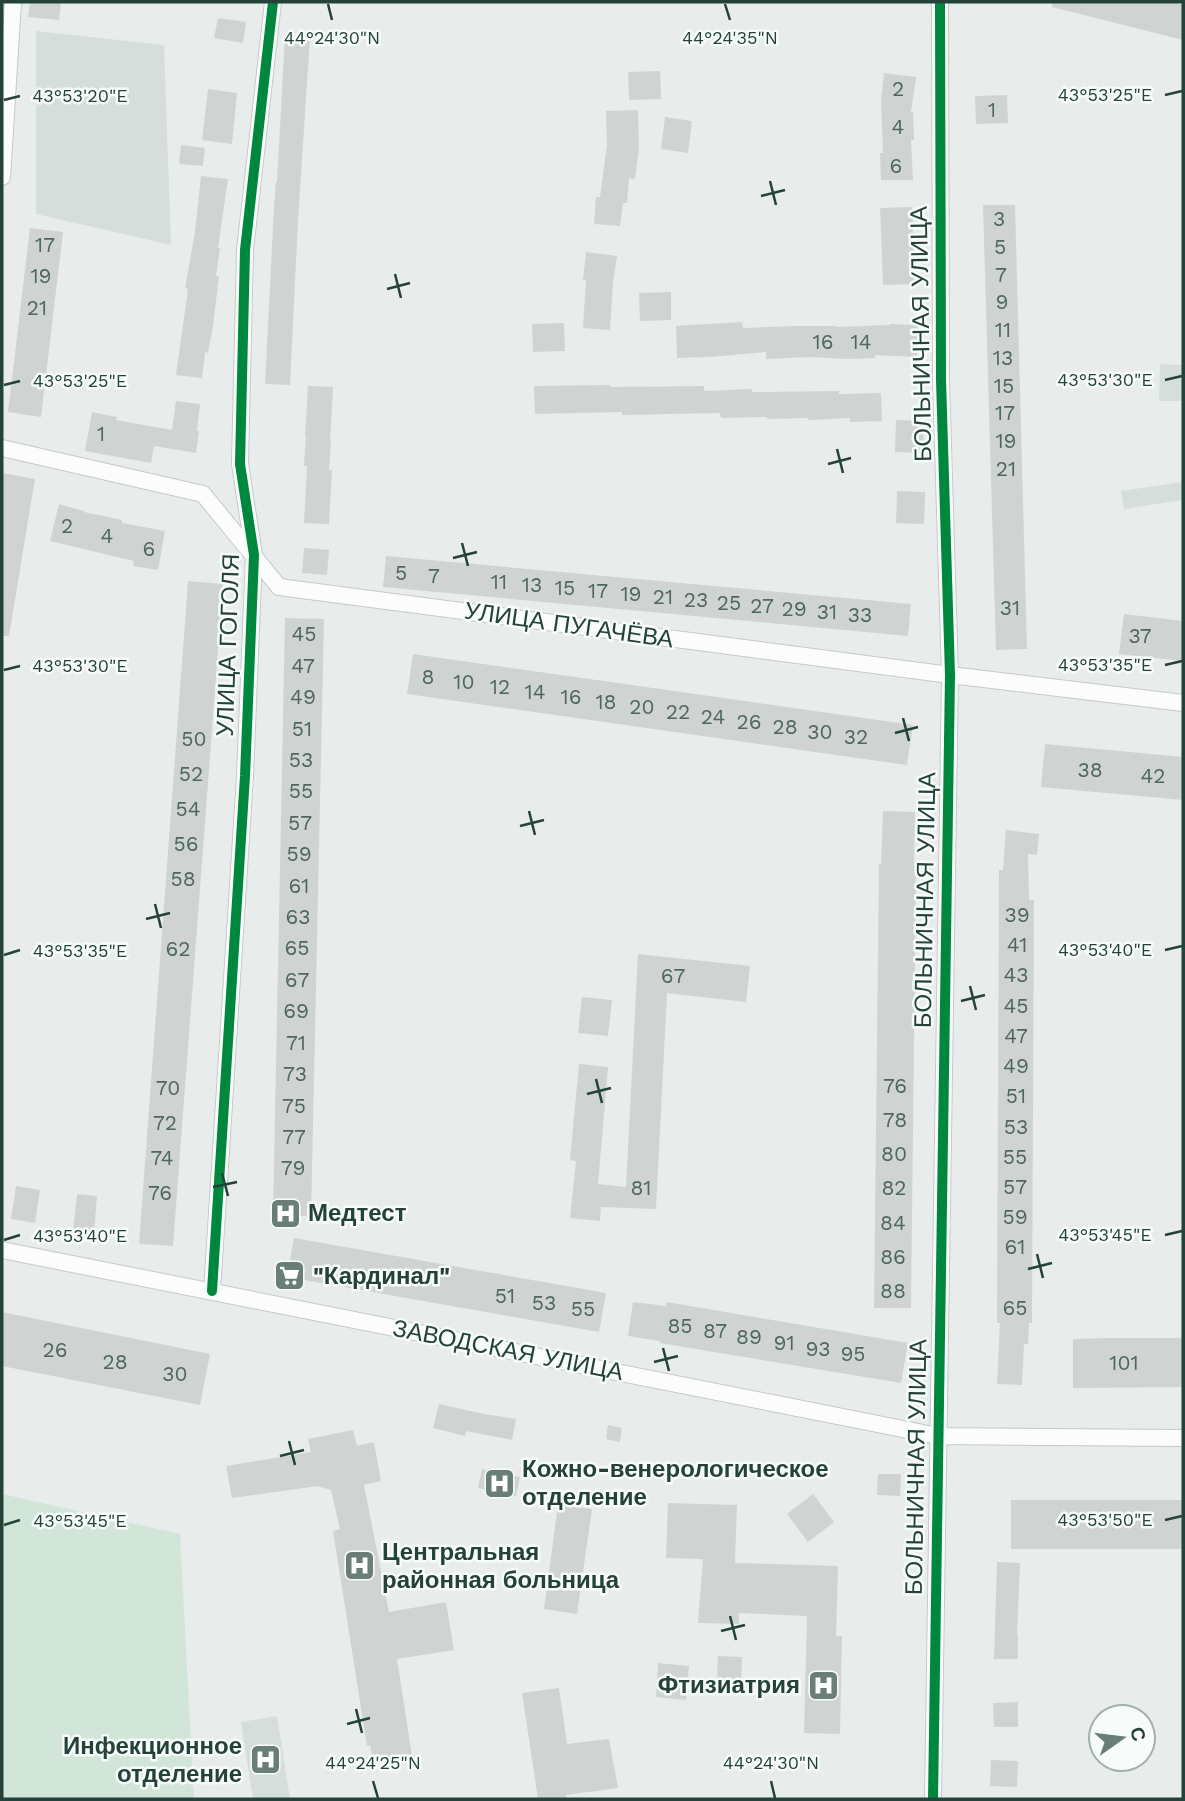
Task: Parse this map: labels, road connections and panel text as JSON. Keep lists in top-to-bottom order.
{
  "streets": {
    "street": [
      "БОЛЬНИЧНАЯ УЛИЦА",
      "УЛИЦА ПУГАЧЁВА",
      "УЛИЦА ГОГОЛЯ",
      "ЗАВОДСКАЯ УЛИЦА"
    ]
  },
  "crossings": [
    ["БОЛЬНИЧНАЯ УЛИЦА", "УЛИЦА ПУГАЧЁВА"],
    ["БОЛЬНИЧНАЯ УЛИЦА", "ЗАВОДСКАЯ УЛИЦА"],
    ["УЛИЦА ПУГАЧЁВА", "УЛИЦА ГОГОЛЯ"],
    ["УЛИЦА ГОГОЛЯ", "ЗАВОДСКАЯ УЛИЦА"]
  ],
  "places": {
    "hospital": [
      "Медтест",
      "Кожно-венерологическое отделение",
      "Центральная районная больница",
      "Фтизиатрия",
      "Инфекционное отделение"
    ],
    "supermarket": ["\"Кардинал\""]
  },
  "house_numbers": [
    "2",
    "1",
    "4",
    "6",
    "3",
    "17",
    "5",
    "7",
    "19",
    "9",
    "21",
    "11",
    "16",
    "14",
    "13",
    "15",
    "17",
    "1",
    "19",
    "21",
    "2",
    "4",
    "6",
    "5",
    "7",
    "11",
    "13",
    "15",
    "17",
    "19",
    "21",
    "23",
    "25",
    "27",
    "31",
    "29",
    "31",
    "33",
    "45",
    "37",
    "47",
    "8",
    "10",
    "12",
    "14",
    "49",
    "16",
    "18",
    "20",
    "22",
    "24",
    "26",
    "28",
    "51",
    "30",
    "32",
    "50",
    "53",
    "38",
    "52",
    "42",
    "55",
    "54",
    "57",
    "56",
    "59",
    "58",
    "61",
    "39",
    "63",
    "41",
    "65",
    "62",
    "43",
    "67",
    "67",
    "45",
    "69",
    "47",
    "71",
    "49",
    "73",
    "76",
    "70",
    "51",
    "75",
    "78",
    "72",
    "53",
    "77",
    "80",
    "55",
    "74",
    "79",
    "57",
    "81",
    "82",
    "76",
    "59",
    "84",
    "61",
    "86",
    "88",
    "51",
    "53",
    "65",
    "55",
    "85",
    "87",
    "89",
    "91",
    "93",
    "26",
    "95",
    "28",
    "101",
    "30"
  ],
  "north": "right",
  "coordinates": [
    "44°24'30\"N",
    "44°24'35\"N",
    "43°53'25\"E",
    "43°53'20\"E",
    "43°53'30\"E",
    "43°53'35\"E",
    "43°53'40\"E",
    "43°53'45\"E",
    "43°53'50\"E",
    "44°24'25\"N"
  ]
}
